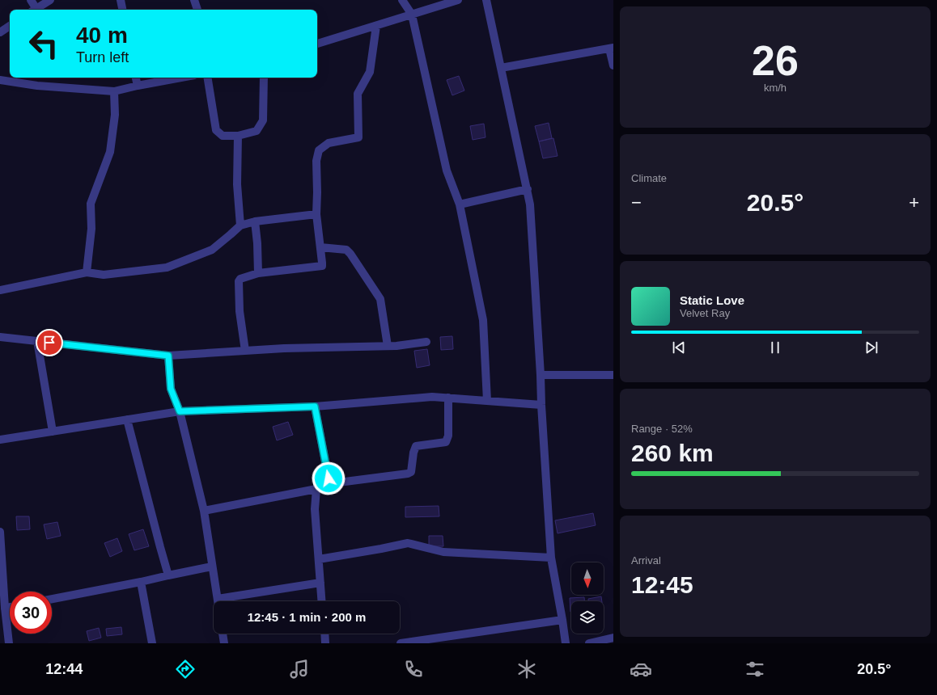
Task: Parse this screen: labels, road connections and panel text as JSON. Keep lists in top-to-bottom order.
{
  "north": "bottom",
  "page": {
    "tile": [
      ["26", "km/h"],
      "Climate",
      ["Range · 52%", "260 km"],
      ["Arrival", "12:45"]
    ],
    "turn": ["40 m", "Turn left"],
    "heat": ["−", "20.5°", "+"],
    "song": ["Static Love", "Velvet Ray"],
    "limit": "30",
    "trip": "12:45 · 1 min · 200 m",
    "tabs": ["12:44", "20.5°"]
  }
}
